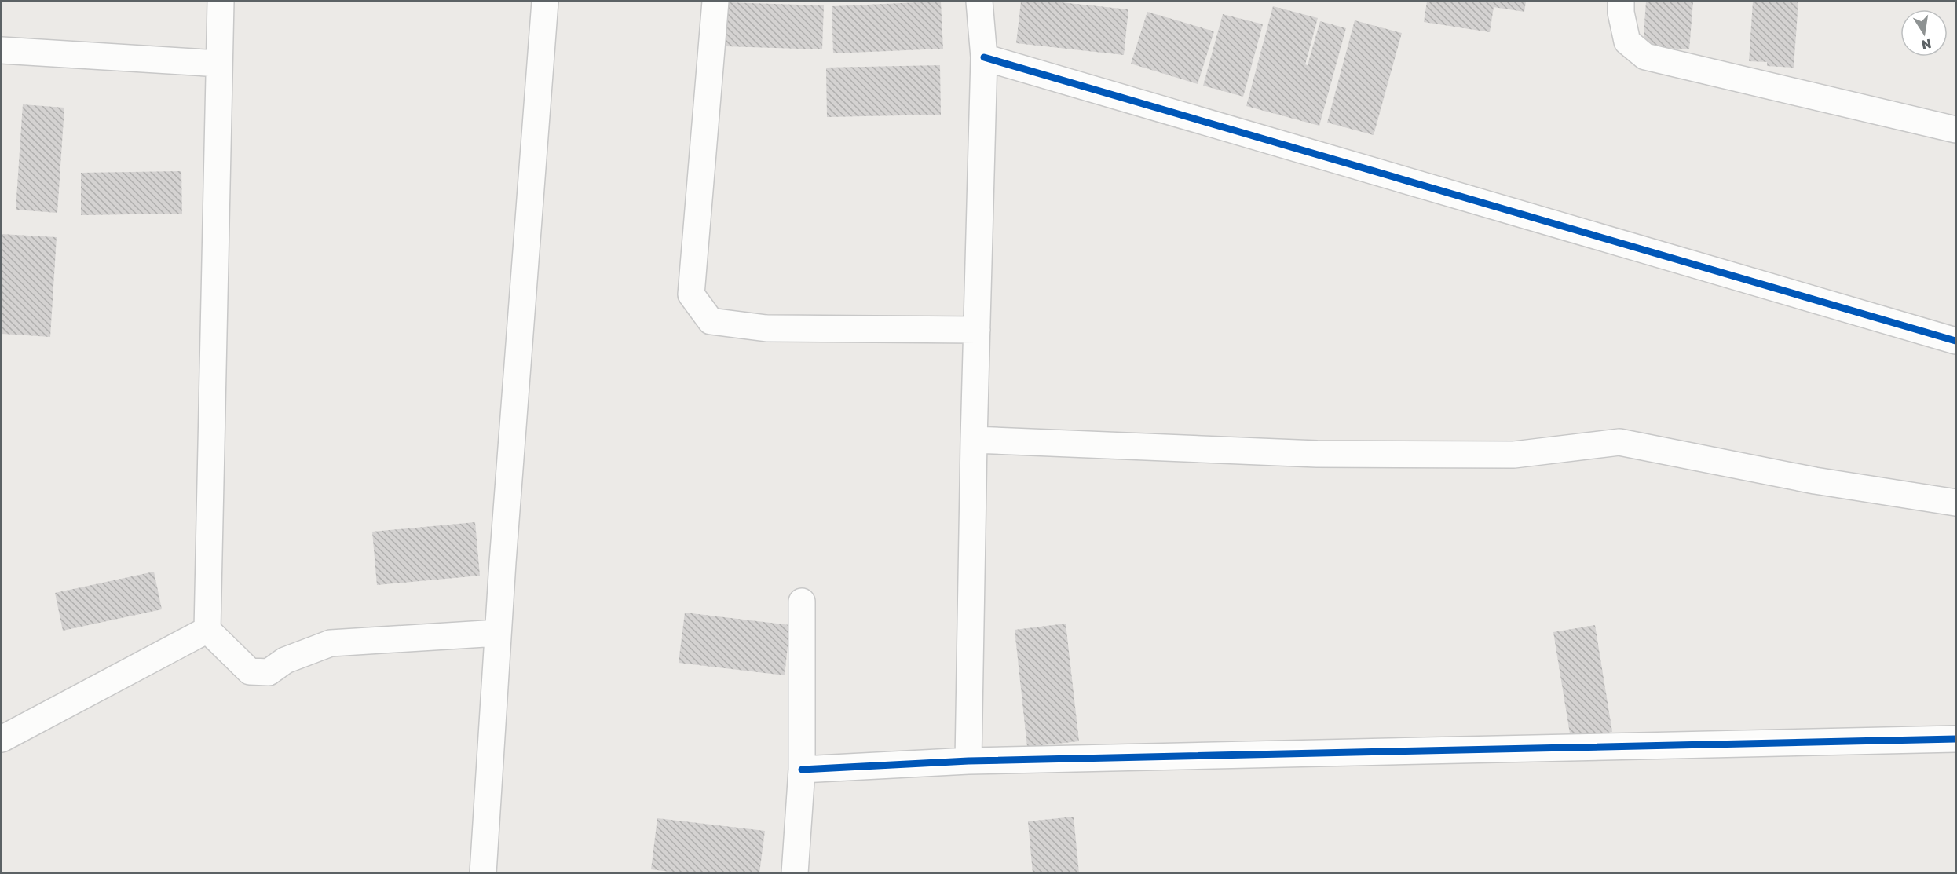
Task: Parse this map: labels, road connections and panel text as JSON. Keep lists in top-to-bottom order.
{
  "north": "bottom"
}
